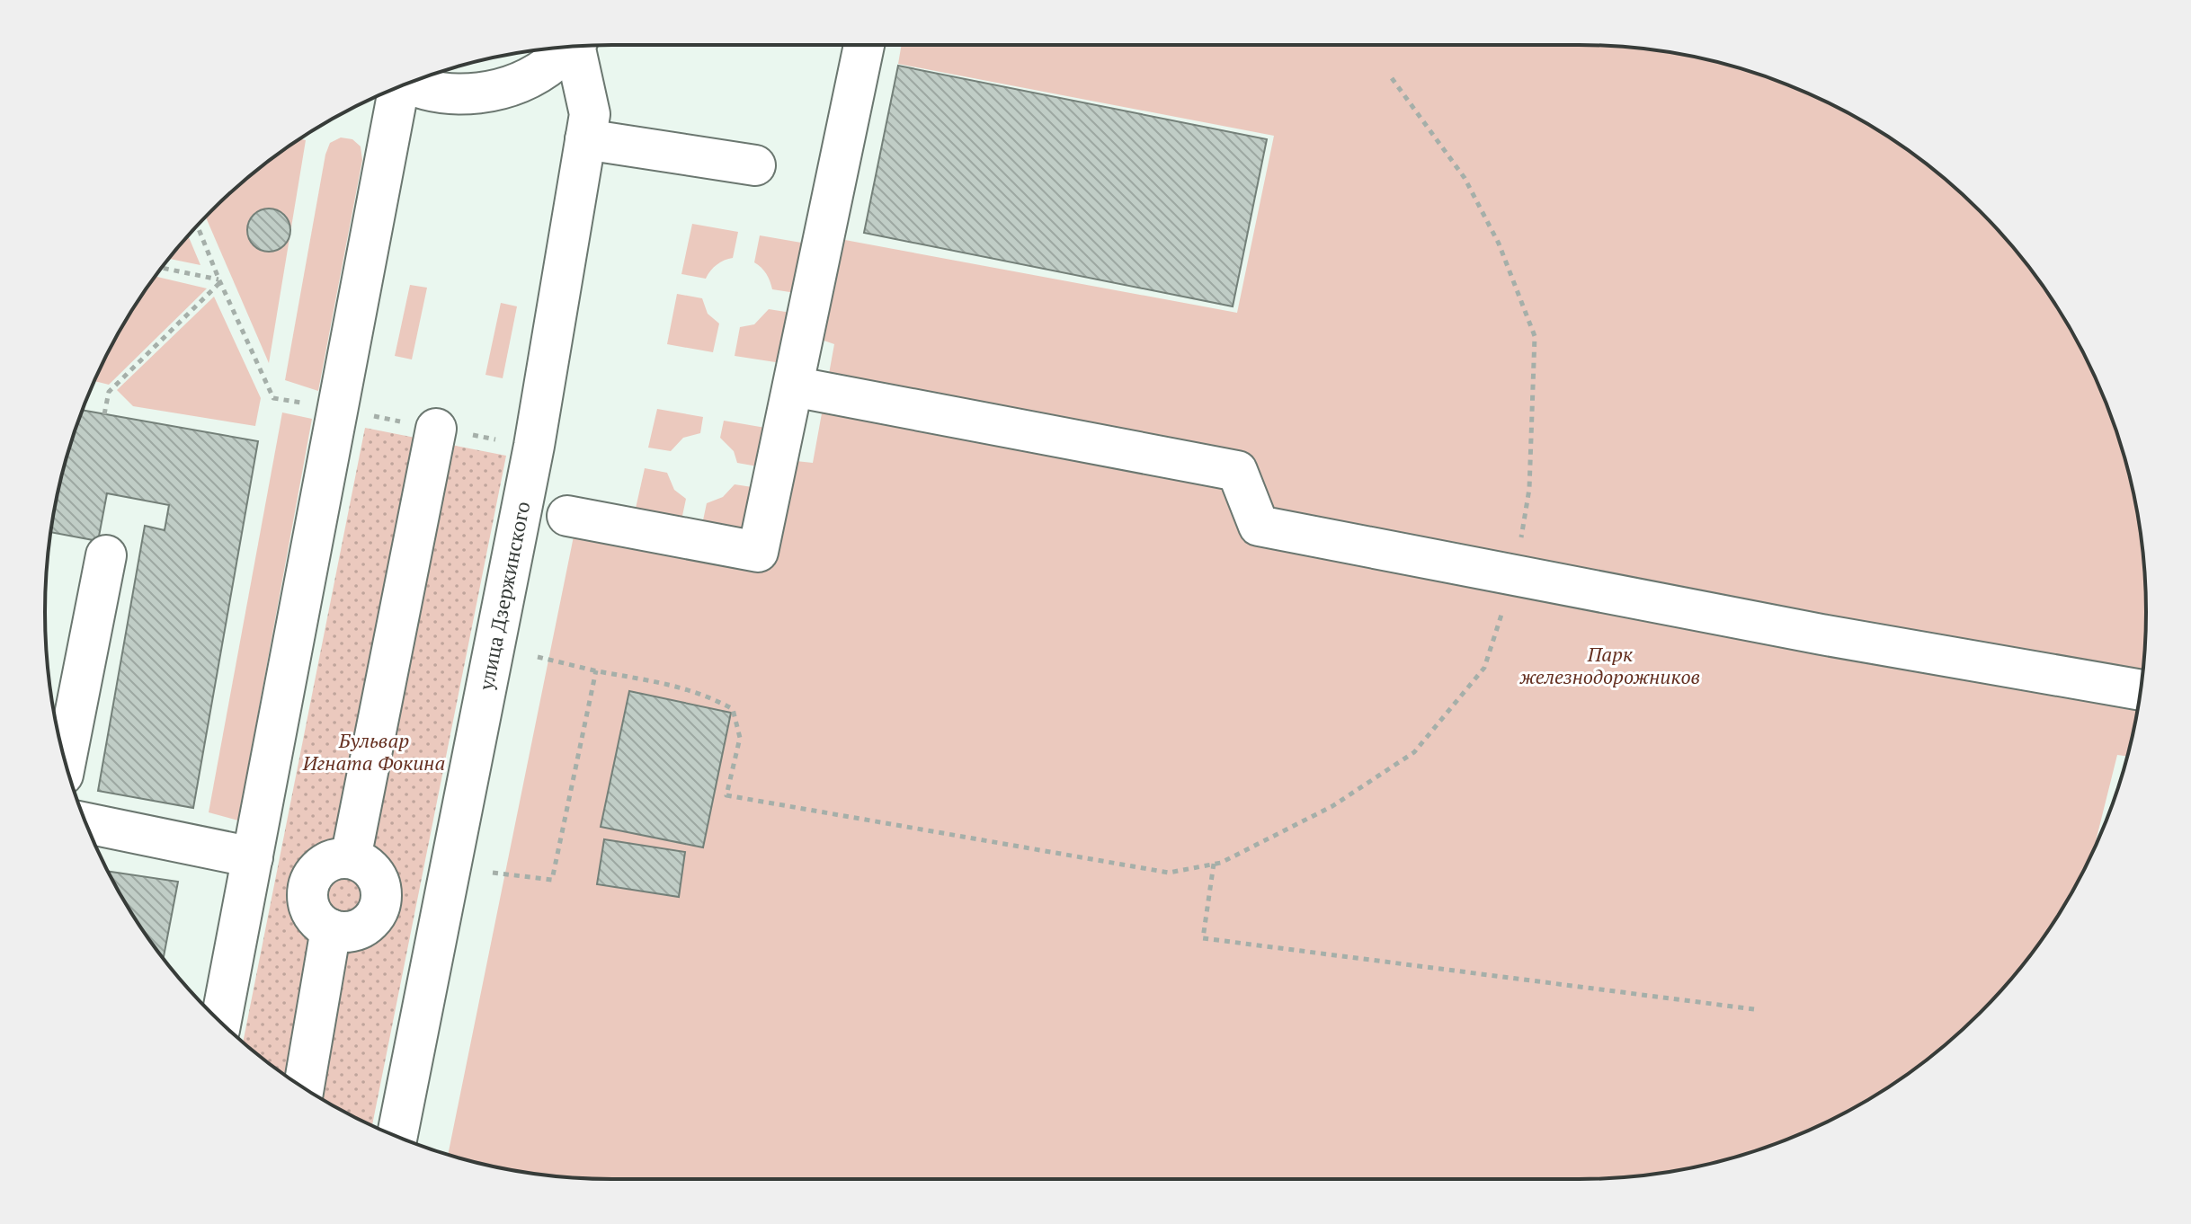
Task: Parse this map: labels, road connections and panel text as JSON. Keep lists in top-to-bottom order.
{
  "streets": {
    "street": ["улица Дзержинского"]
  },
  "parks": ["Парк железнодорожников", "Бульвар Игната Фокина"]
}
